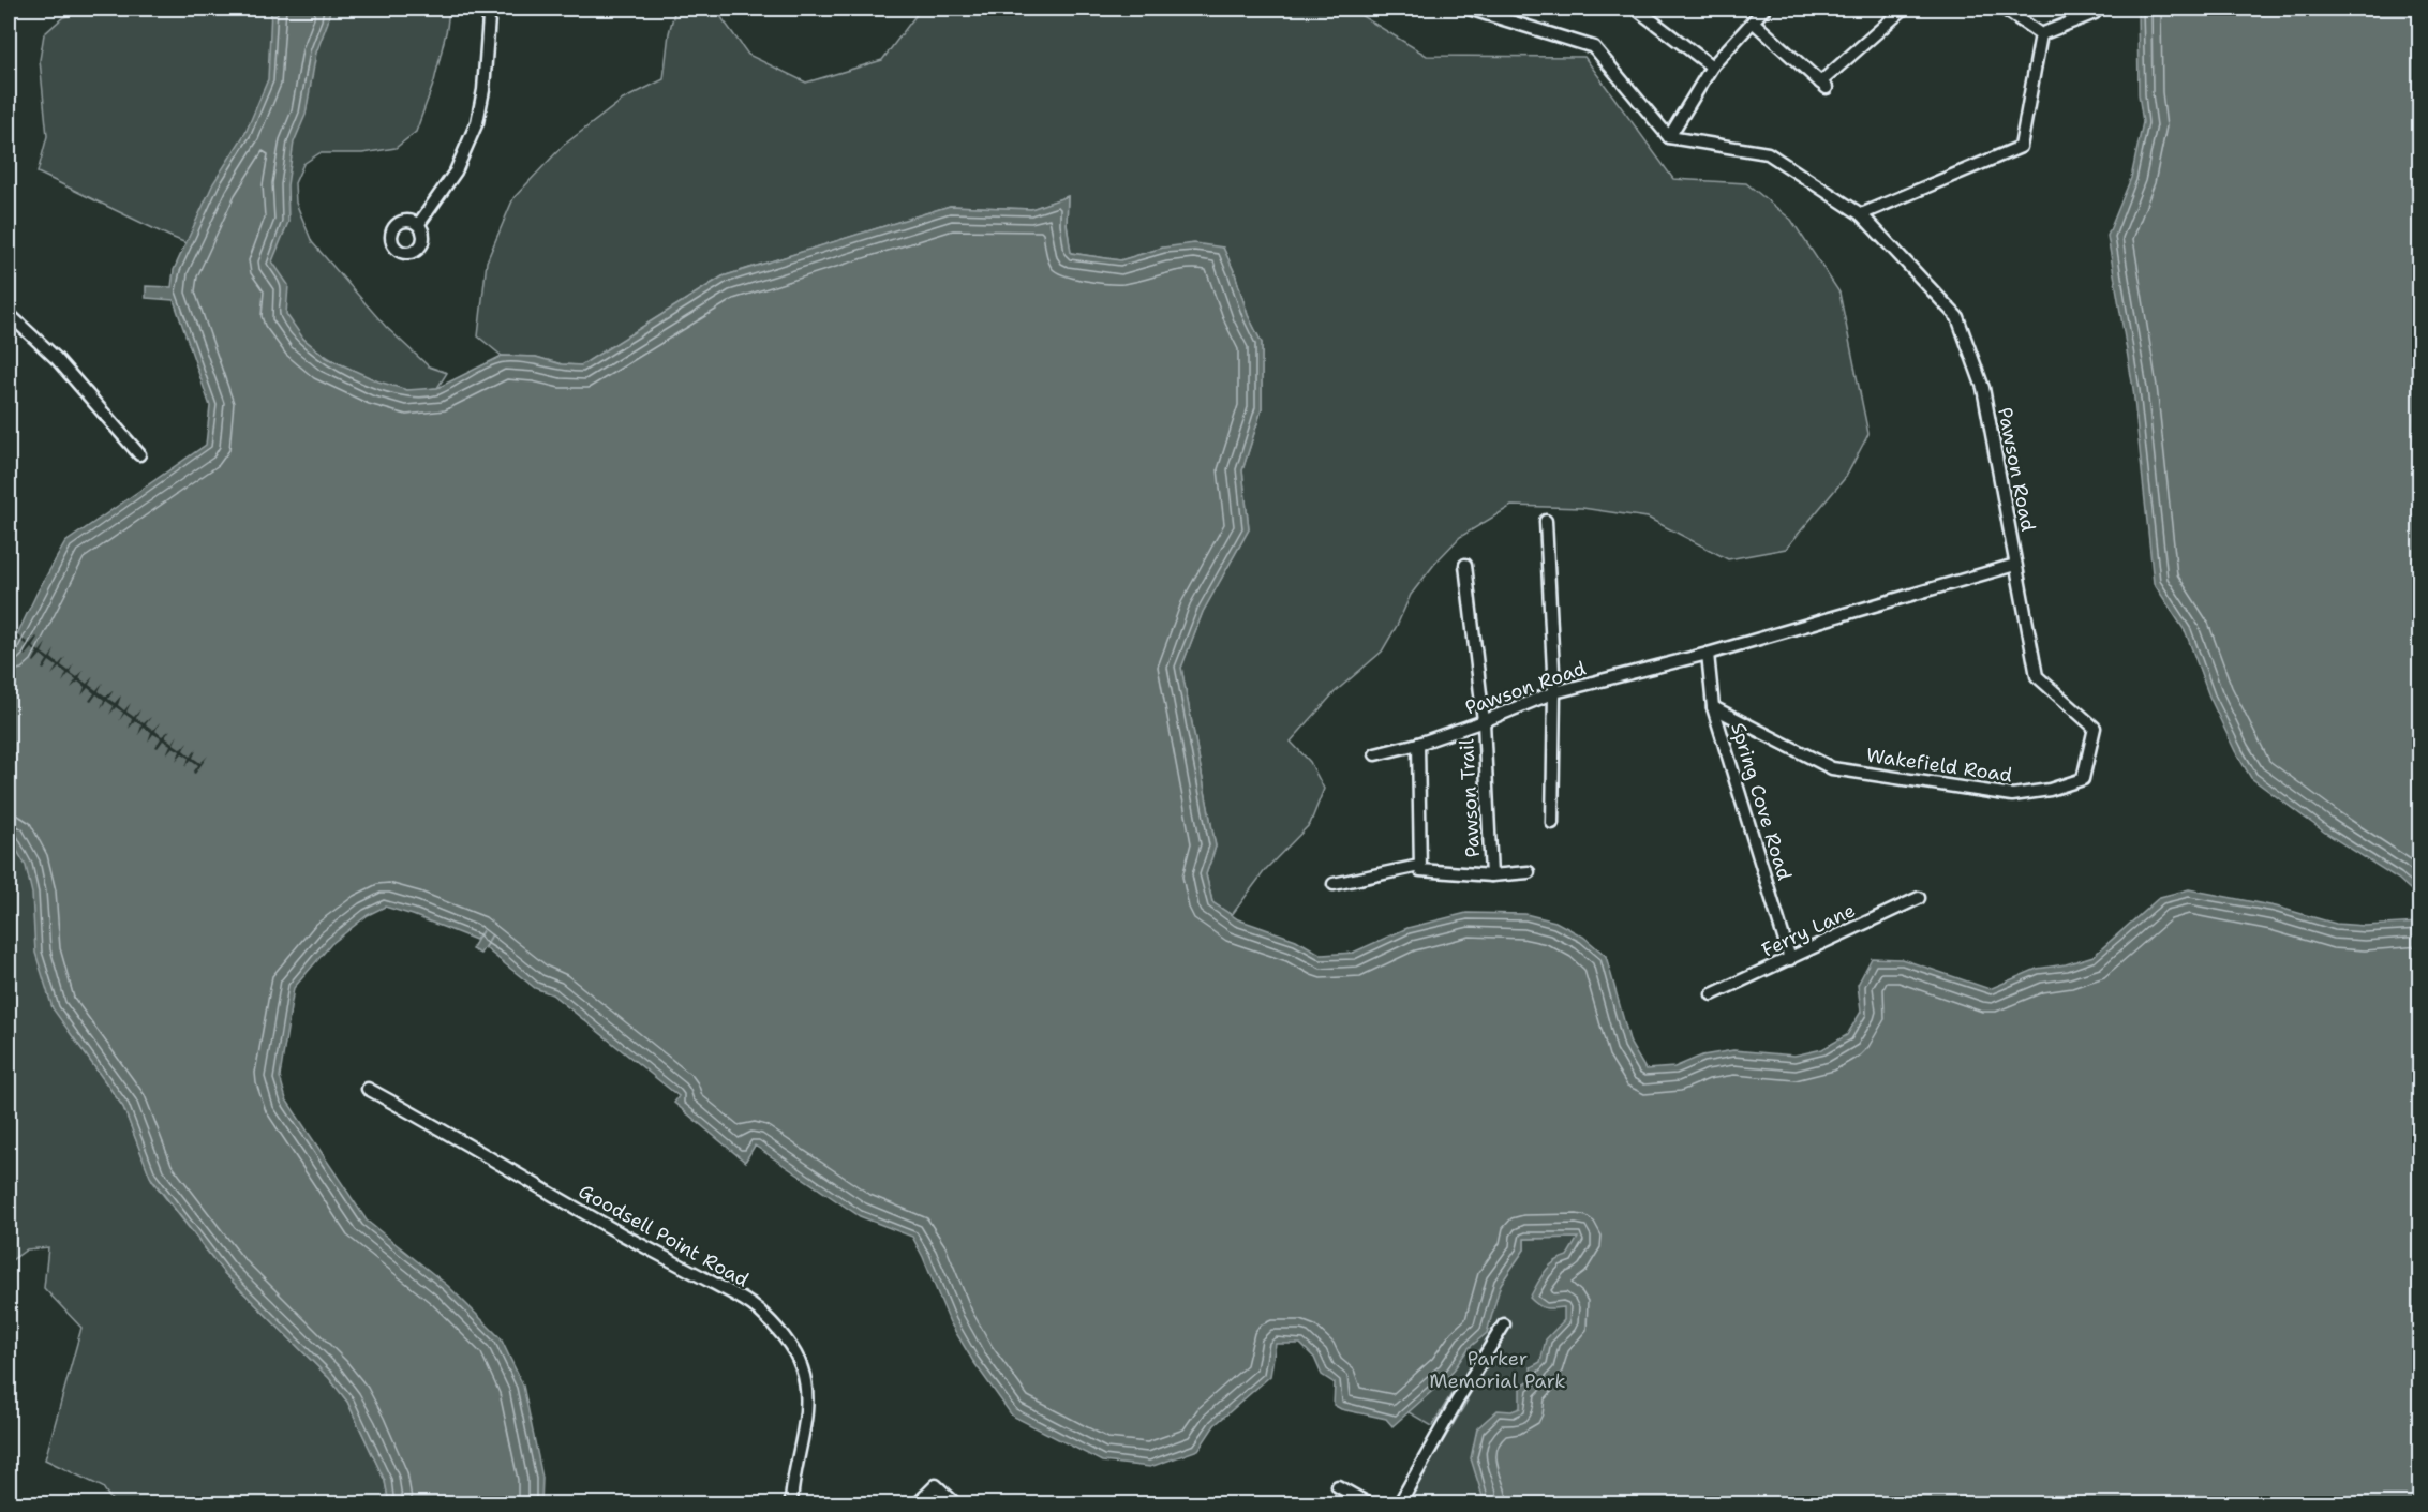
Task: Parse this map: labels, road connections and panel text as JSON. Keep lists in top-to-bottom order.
{
  "streets": {
    "street": [
      "Pawson Road",
      "Wakefield Road",
      "Pawson Trail",
      "Spring Cove Road",
      "Ferry Lane",
      "Goodsell Point Road"
    ]
  },
  "crossings": [
    ["Pawson Road", "Wakefield Road"],
    ["Pawson Road", "Pawson Trail"],
    ["Pawson Road", "Spring Cove Road"],
    ["Wakefield Road", "Spring Cove Road"],
    ["Spring Cove Road", "Ferry Lane"]
  ],
  "parks": ["Parker Memorial Park"]
}
